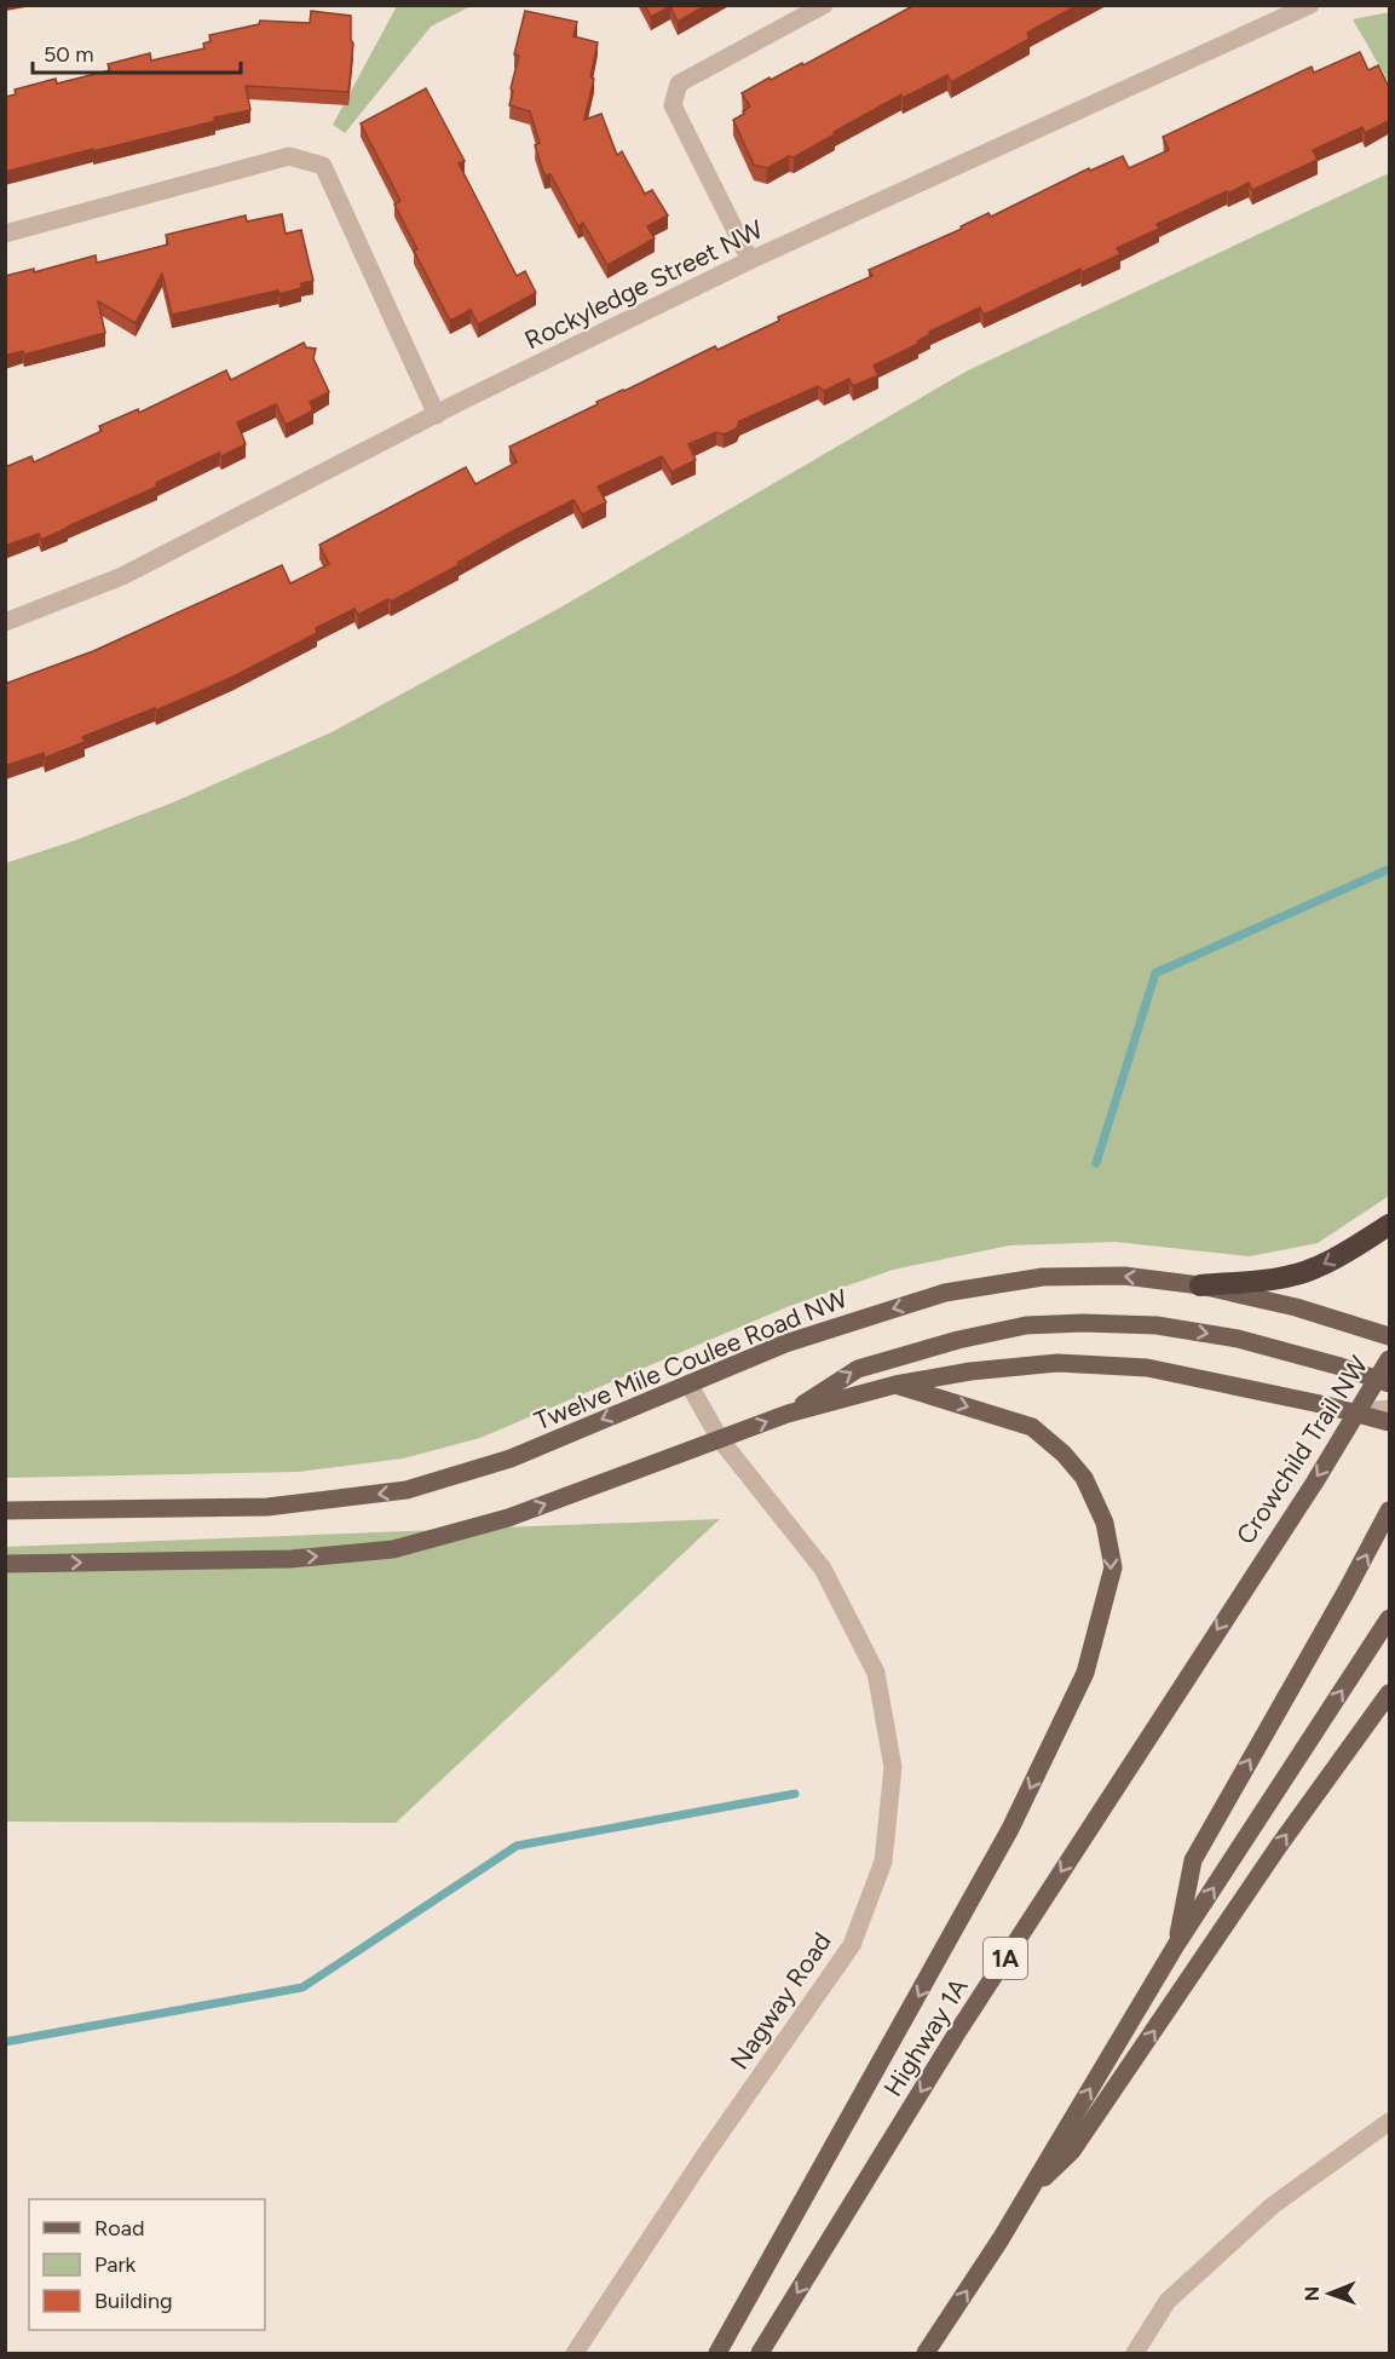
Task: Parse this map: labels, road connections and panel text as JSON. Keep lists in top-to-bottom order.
{
  "streets": {
    "main road": [
      "Twelve Mile Coulee Road NW",
      "Crowchild Trail NW",
      "1A",
      "Highway 1A"
    ],
    "street": ["Rockyledge Street NW", "Nagway Road"]
  },
  "crossings": [
    ["Twelve Mile Coulee Road NW", "Nagway Road"],
    ["Crowchild Trail NW", "Highway 1A"]
  ],
  "legend": ["Road", "Park", "Building"],
  "scale_bar": "50 m",
  "north": "left"
}
